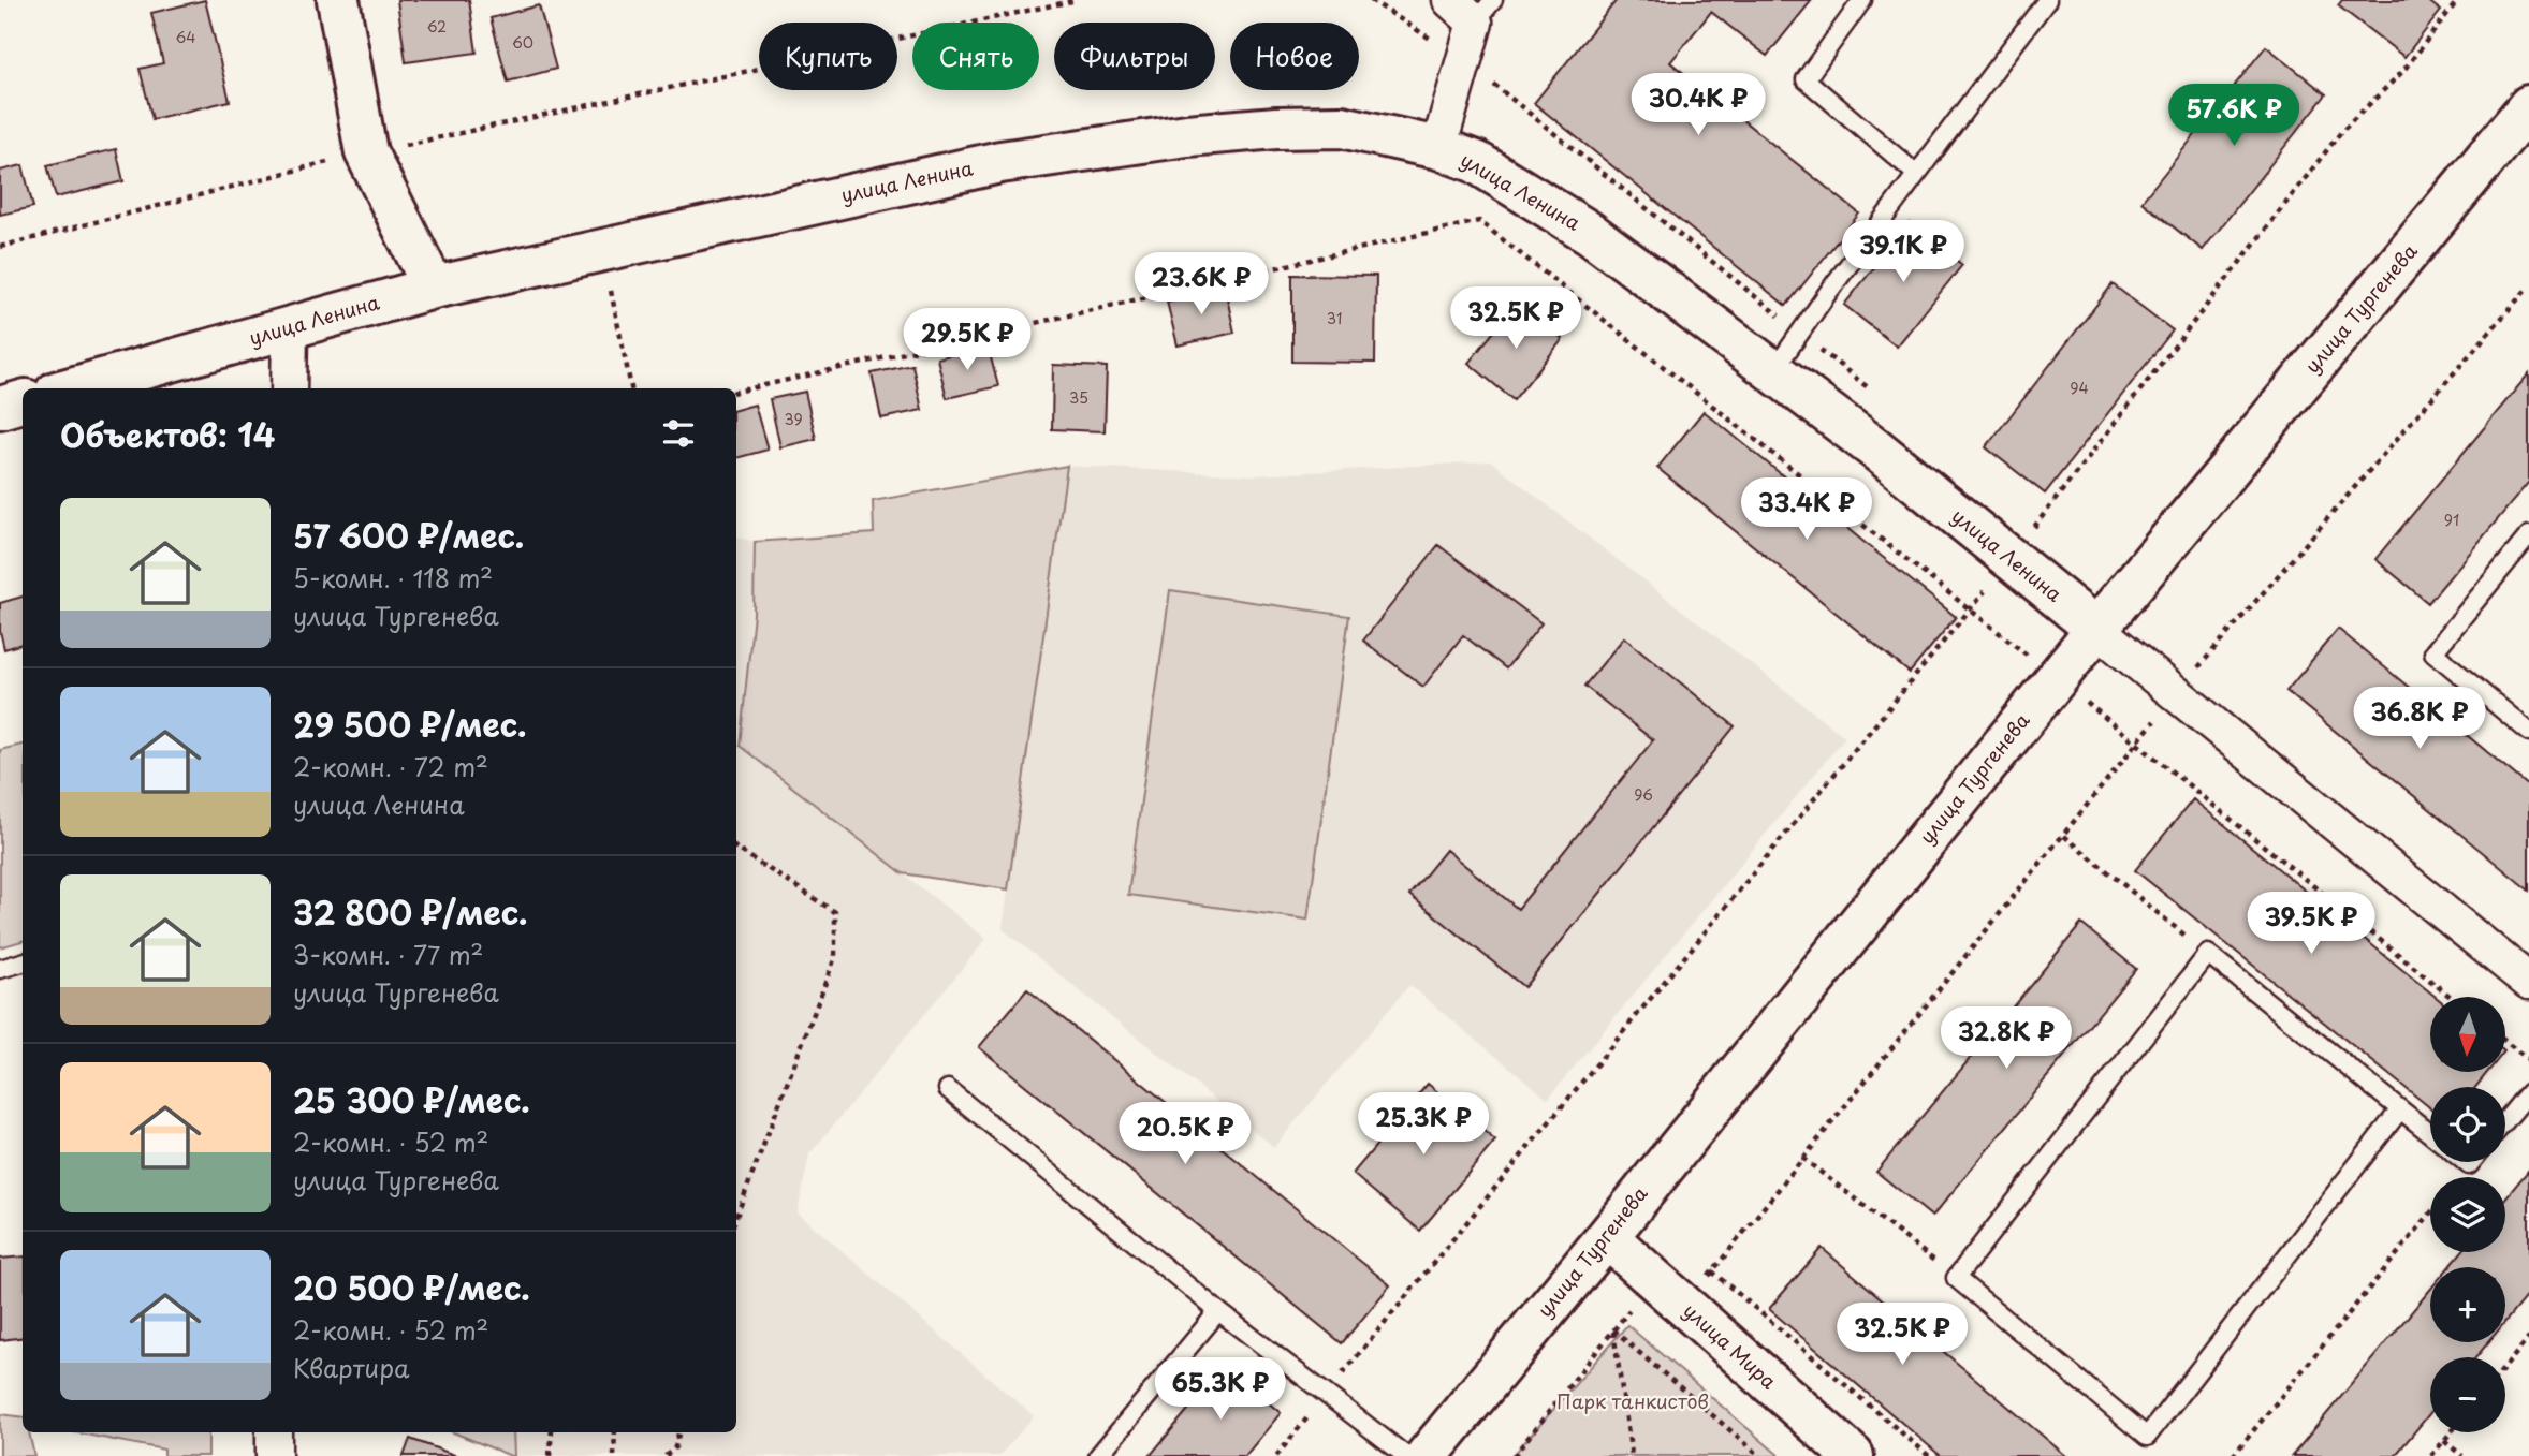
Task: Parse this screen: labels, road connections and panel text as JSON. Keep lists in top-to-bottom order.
{
  "streets": {
    "main road": ["улица Ленина", "улица Тургенева", "улица Мира"]
  },
  "crossings": [
    ["улица Ленина", "улица Тургенева"],
    ["улица Тургенева", "улица Мира"]
  ],
  "parks": ["Парк танкистов"],
  "house_numbers": [
    "62",
    "64",
    "60",
    "31",
    "94",
    "35",
    "39",
    "91",
    "96"
  ],
  "north": "bottom",
  "page": {
    "chip": [
      "Купить",
      "Снять",
      "Фильтры",
      "Новое"
    ],
    "price": [
      "30.4K ₽",
      "57.6K ₽",
      "39.1K ₽",
      "23.6K ₽",
      "32.5K ₽",
      "29.5K ₽",
      "33.4K ₽",
      "36.8K ₽",
      "39.5K ₽",
      "32.8K ₽",
      "25.3K ₽",
      "20.5K ₽",
      "32.5K ₽",
      "65.3K ₽"
    ],
    "heading": "Объектов: 14",
    "list": [
      {
        "name": "57 600 ₽/мес.",
        "note": "5-комн. · 118 m² · улица Тургенева"
      },
      {
        "name": "29 500 ₽/мес.",
        "note": "2-комн. · 72 m² · улица Ленина"
      },
      {
        "name": "32 800 ₽/мес.",
        "note": "3-комн. · 77 m² · улица Тургенева"
      },
      {
        "name": "25 300 ₽/мес.",
        "note": "2-комн. · 52 m² · улица Тургенева"
      },
      {
        "name": "20 500 ₽/мес.",
        "note": "2-комн. · 52 m² · Квартира"
      }
    ],
    "map_buttons": ["+", "−"]
  }
}
